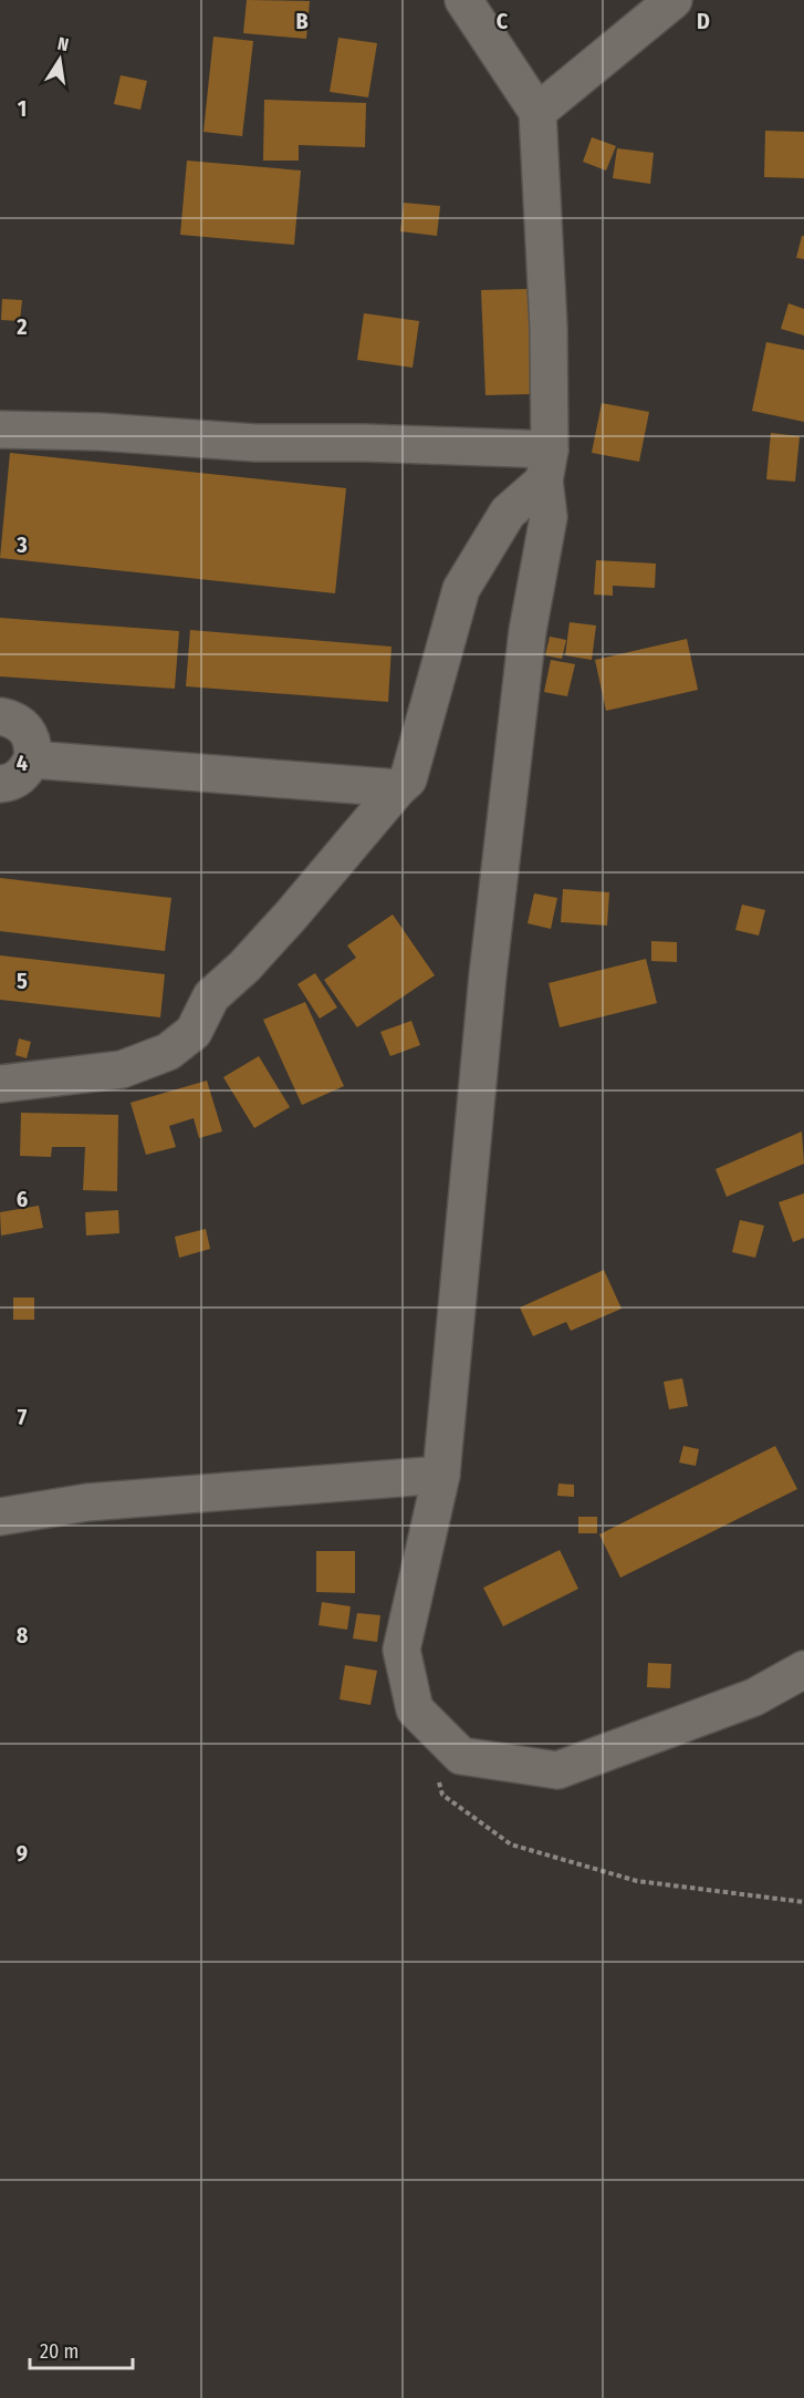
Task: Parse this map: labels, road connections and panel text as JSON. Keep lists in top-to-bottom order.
{
  "scale_bar": "20 m",
  "north": "top",
  "grid": {
    "columns": ["B", "C", "D"],
    "rows": [
      "1",
      "2",
      "3",
      "4",
      "5",
      "6",
      "7",
      "8",
      "9"
    ]
  }
}
